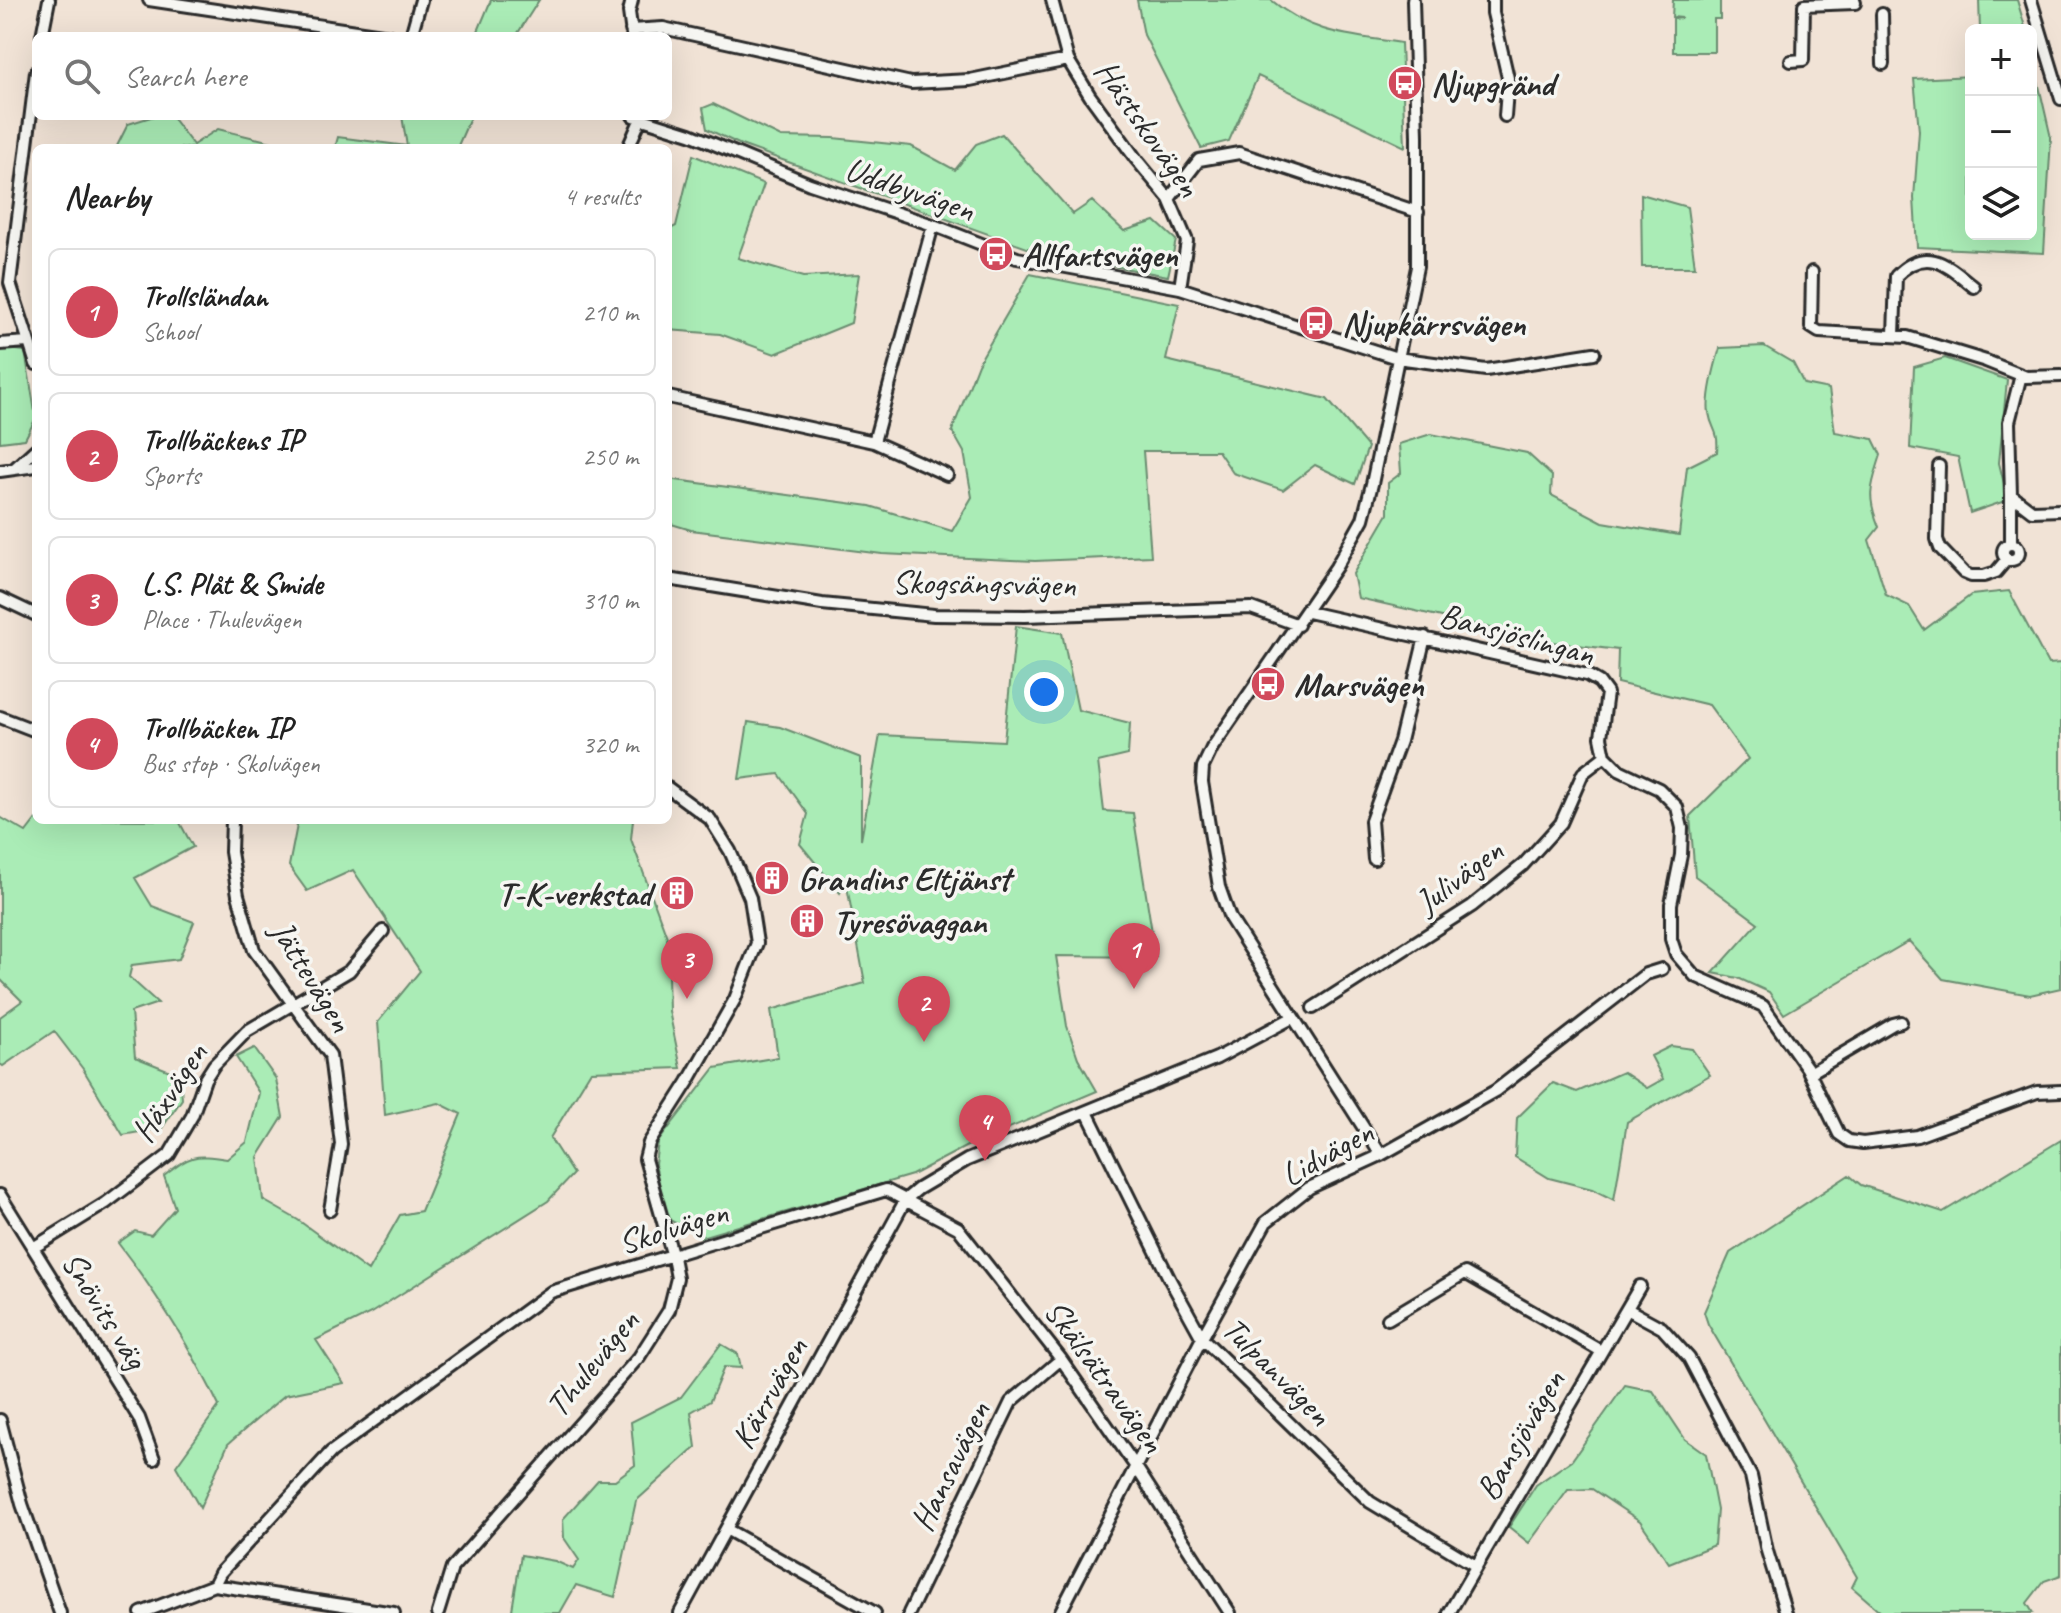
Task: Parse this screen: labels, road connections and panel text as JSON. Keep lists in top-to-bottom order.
{
  "streets": {
    "street": [
      "Hästskovägen",
      "Uddbyvägen",
      "Skogsängsvägen",
      "Bansjöslingan",
      "Julivägen",
      "Jättevägen",
      "Häxvägen",
      "Lidvägen",
      "Skolvägen",
      "Snövits väg",
      "Thulevägen",
      "Tulpanvägen",
      "Skälsätravägen",
      "Kärrvägen",
      "Bansjövägen",
      "Hansavägen"
    ]
  },
  "crossings": [
    ["Hästskovägen", "Uddbyvägen"],
    ["Bansjöslingan", "Julivägen"],
    ["Jättevägen", "Häxvägen"],
    ["Häxvägen", "Snövits väg"],
    ["Lidvägen", "Tulpanvägen"],
    ["Lidvägen", "Skälsätravägen"],
    ["Skolvägen", "Thulevägen"],
    ["Skolvägen", "Skälsätravägen"],
    ["Skolvägen", "Kärrvägen"],
    ["Tulpanvägen", "Bansjövägen"],
    ["Skälsätravägen", "Kärrvägen"],
    ["Skälsätravägen", "Hansavägen"]
  ],
  "places": {
    "bus stop": [
      "Njupgränd",
      "Allfartsvägen",
      "Njupkärrsvägen",
      "Marsvägen"
    ],
    "building": ["Grandins Eltjänst", "T-K-verkstad", "Tyresövaggan"]
  },
  "page": {
    "map_buttons": ["+", "−"],
    "search": "Search here",
    "heading": ["Nearby", "4 results"],
    "list": [
      {
        "mark": "1",
        "name": "Trollsländan",
        "note": "School",
        "value": "210 m"
      },
      {
        "mark": "2",
        "name": "Trollbäckens IP",
        "note": "Sports",
        "value": "250 m"
      },
      {
        "mark": "3",
        "name": "L.S. Plåt & Smide",
        "note": "Place · Thulevägen",
        "value": "310 m"
      },
      {
        "mark": "4",
        "name": "Trollbäcken IP",
        "note": "Bus stop · Skolvägen",
        "value": "320 m"
      }
    ],
    "pins": [
      "1",
      "3",
      "2",
      "4"
    ]
  }
}
